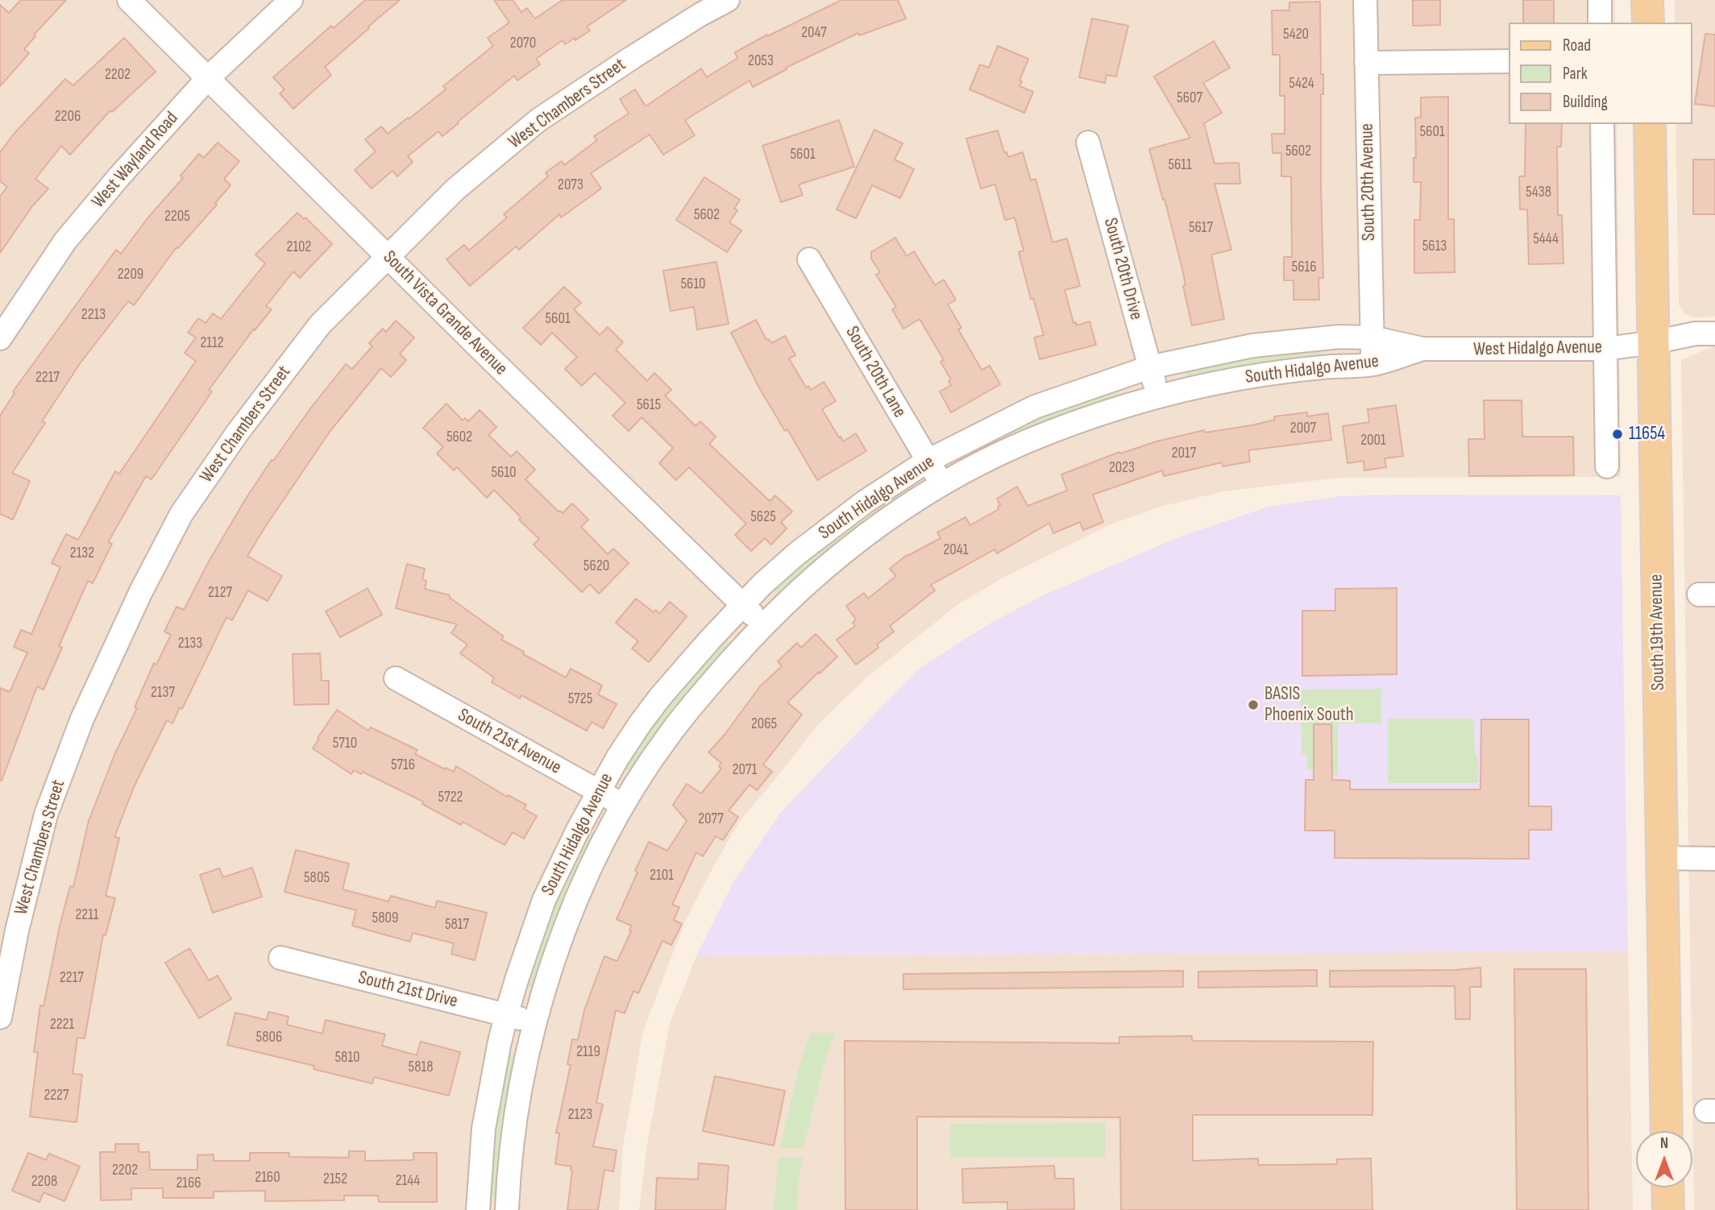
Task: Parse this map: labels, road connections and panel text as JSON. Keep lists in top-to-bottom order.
{
  "streets": {
    "main road": ["South 19th Avenue"],
    "street": [
      "West Chambers Street",
      "West Wayland Road",
      "South 20th Avenue",
      "South 20th Drive",
      "South Vista Grande Avenue",
      "West Hidalgo Avenue",
      "South Hidalgo Avenue",
      "South 20th Lane",
      "South 21st Avenue",
      "South 21st Drive"
    ]
  },
  "crossings": [
    ["West Chambers Street", "South Vista Grande Avenue"],
    ["West Wayland Road", "South Vista Grande Avenue"],
    ["South 20th Avenue", "South Hidalgo Avenue"],
    ["South 20th Drive", "South Hidalgo Avenue"],
    ["South Vista Grande Avenue", "South Hidalgo Avenue"],
    ["West Hidalgo Avenue", "South Hidalgo Avenue"],
    ["West Hidalgo Avenue", "South 19th Avenue"],
    ["South Hidalgo Avenue", "South 20th Lane"],
    ["South Hidalgo Avenue", "South 21st Avenue"],
    ["South Hidalgo Avenue", "South 21st Drive"]
  ],
  "places": ["11654", "BASIS Phoenix South"],
  "house_numbers": [
    "2047",
    "5420",
    "2070",
    "2053",
    "2202",
    "5424",
    "5607",
    "2206",
    "5601",
    "5602",
    "5601",
    "5611",
    "2073",
    "5438",
    "5602",
    "2205",
    "5617",
    "5444",
    "5613",
    "2102",
    "5616",
    "2209",
    "5610",
    "2213",
    "5601",
    "2112",
    "2217",
    "5615",
    "2007",
    "5602",
    "2001",
    "2017",
    "2023",
    "5610",
    "5625",
    "2041",
    "2132",
    "5620",
    "2127",
    "2133",
    "2137",
    "5725",
    "2065",
    "5710",
    "5716",
    "2071",
    "5722",
    "2077",
    "2101",
    "5805",
    "2211",
    "5809",
    "5817",
    "2217",
    "2221",
    "5806",
    "2119",
    "5810",
    "5818",
    "2227",
    "2123",
    "2202",
    "2160",
    "2152",
    "2144",
    "2208",
    "2166"
  ],
  "legend": ["Road", "Park", "Building"],
  "north": "top"
}
